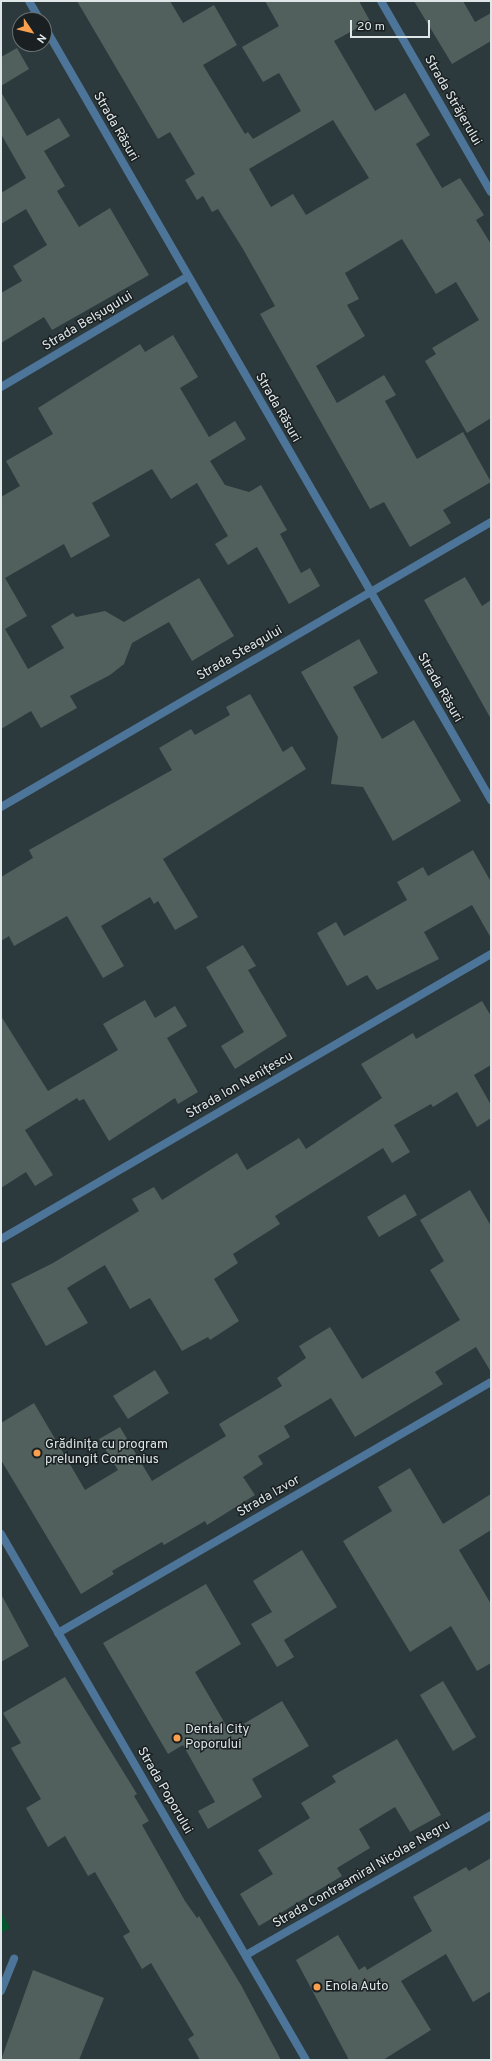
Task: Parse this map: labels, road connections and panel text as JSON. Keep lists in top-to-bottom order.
{
  "streets": {
    "street": [
      "Strada Străjerului",
      "Strada Răsuri",
      "Strada Belșugului",
      "Strada Steagului",
      "Strada Ion Nenițescu",
      "Strada Izvor",
      "Strada Poporului",
      "Strada Contraamiral Nicolae Negru"
    ]
  },
  "crossings": [
    ["Strada Răsuri", "Strada Belșugului"],
    ["Strada Răsuri", "Strada Steagului"],
    ["Strada Izvor", "Strada Poporului"],
    ["Strada Poporului", "Strada Contraamiral Nicolae Negru"]
  ],
  "places": ["Grădinița cu program prelungit Comenius", "Dental City Poporului", "Enola Auto"],
  "scale_bar": "20 m",
  "north": "bottom right"
}
